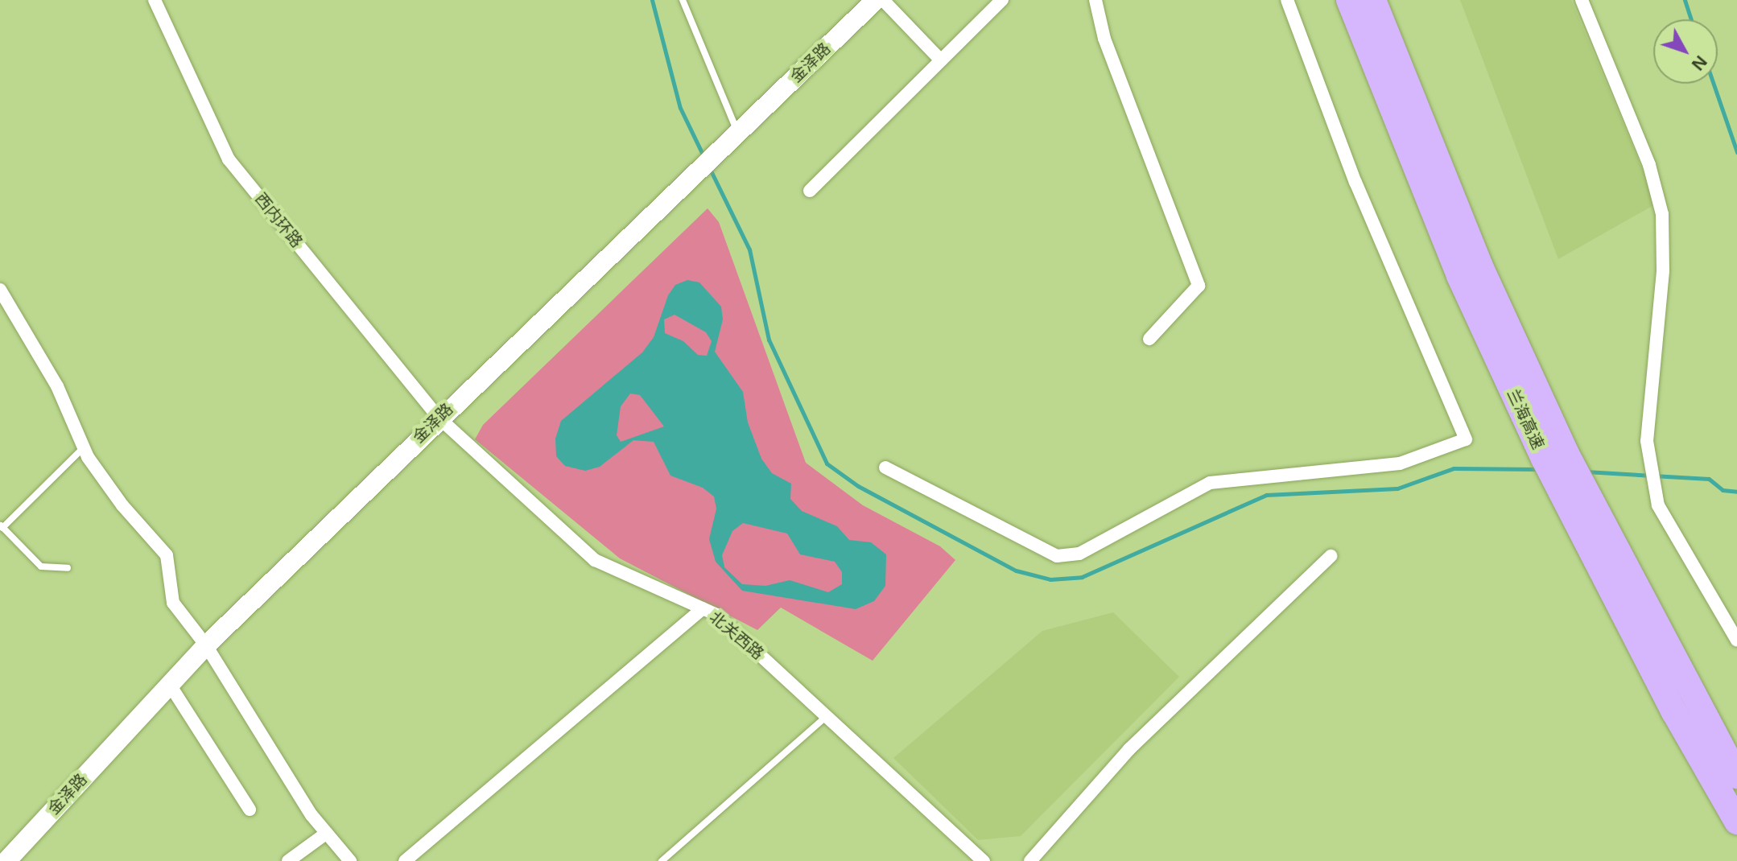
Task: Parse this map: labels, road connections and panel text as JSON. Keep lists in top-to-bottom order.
{
  "streets": {
    "highway": ["兰海高速"],
    "main road": ["金泽路"],
    "street": ["西内环路", "北关西路"]
  },
  "crossings": [
    ["金泽路", "西内环路"],
    ["金泽路", "北关西路"],
    ["西内环路", "北关西路"]
  ],
  "north": "bottom right"
}
